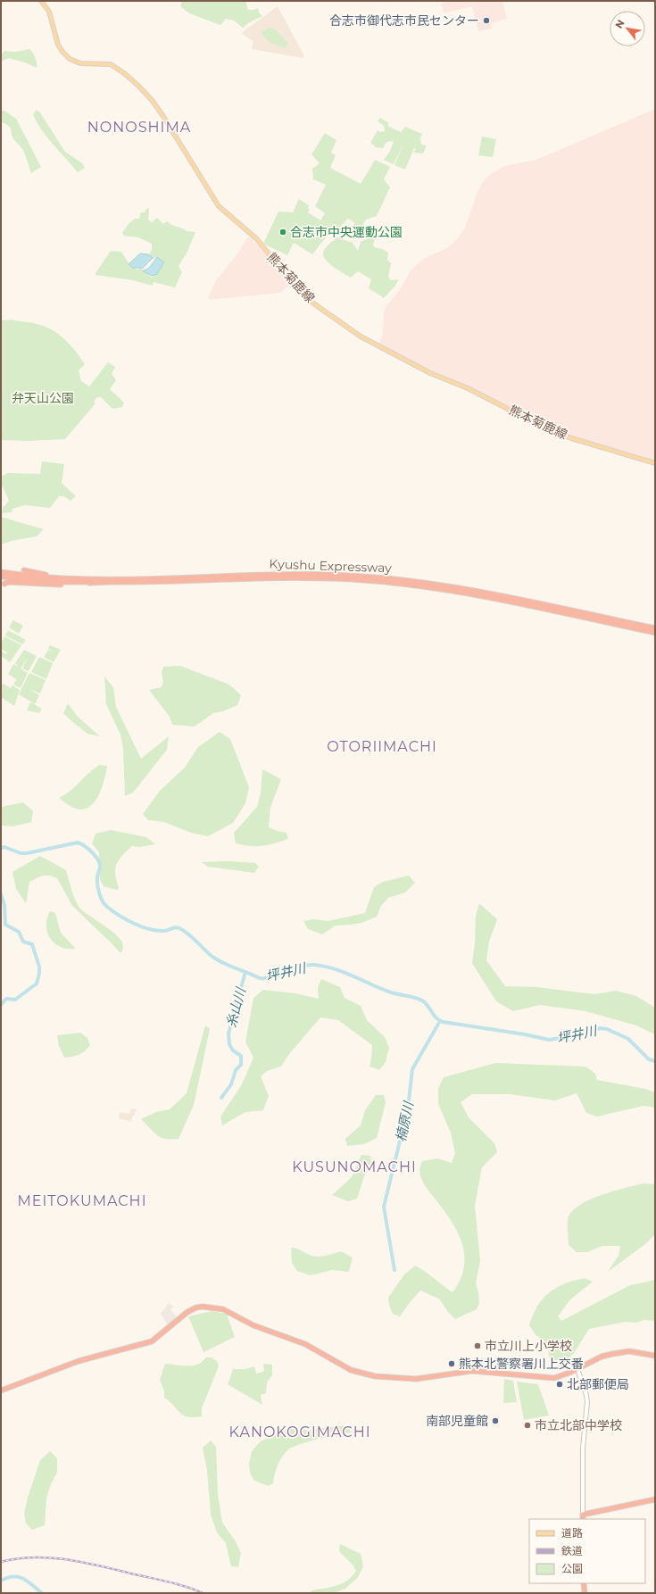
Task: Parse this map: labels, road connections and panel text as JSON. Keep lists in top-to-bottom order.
{
  "streets": {
    "highway": ["Kyushu Expressway"],
    "main road": ["熊本菊鹿線"]
  },
  "districts": [
    "NONOSHIMA",
    "OTORIIMACHI",
    "KUSUNOMACHI",
    "MEITOKUMACHI",
    "KANOKOGIMACHI"
  ],
  "water": ["坪井川", "糸山川", "楠原川"],
  "parks": ["弁天山公園"],
  "places": [
    "合志市御代志市民センター",
    "合志市中央運動公園",
    "市立川上小学校",
    "熊本北警察署川上交番",
    "北部郵便局",
    "南部児童館",
    "市立北部中学校"
  ],
  "legend": ["道路", "鉄道", "公園"],
  "north": "top left"
}
